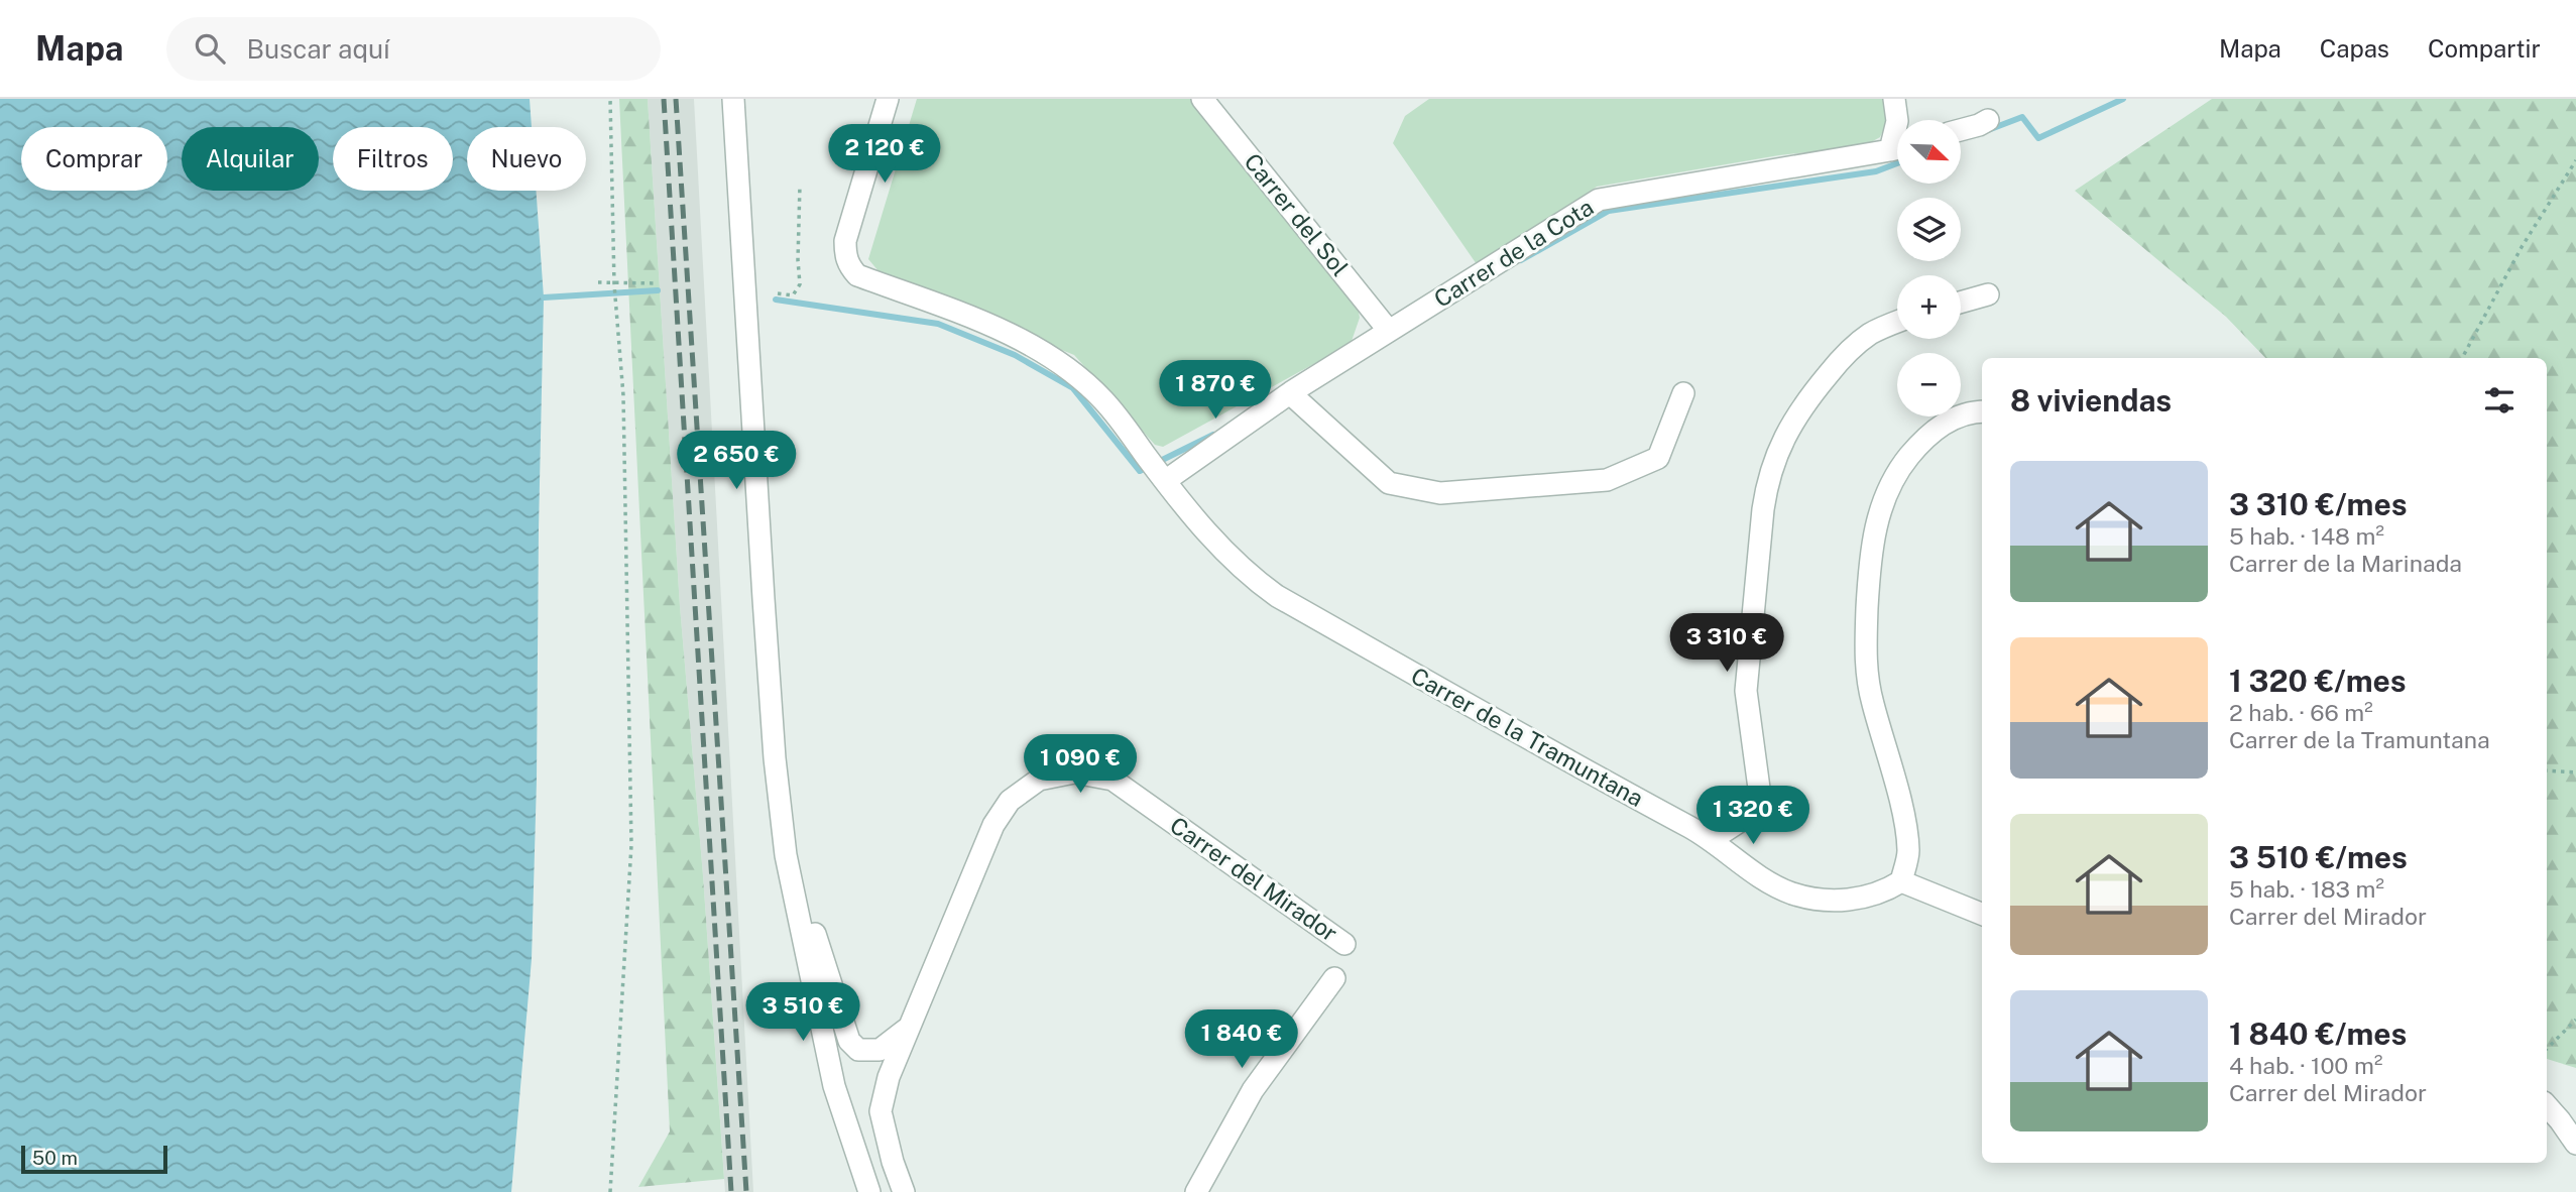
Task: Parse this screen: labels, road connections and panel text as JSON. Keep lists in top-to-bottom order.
{
  "streets": {
    "street": [
      "Carrer del Sol",
      "Carrer de la Cota",
      "Carrer de la Tramuntana",
      "Carrer del Mirador"
    ]
  },
  "crossings": [
    ["Carrer del Sol", "Carrer de la Cota"],
    ["Carrer de la Cota", "Carrer de la Tramuntana"]
  ],
  "scale_bar": "50 m",
  "north": "bottom right",
  "page": {
    "header": "Mapa",
    "search": "Buscar aquí",
    "nav": ["Mapa", "Capas", "Compartir"],
    "map_buttons": ["+", "−"],
    "price": [
      "2 120 €",
      "1 870 €",
      "2 650 €",
      "3 310 €",
      "1 090 €",
      "1 320 €",
      "3 510 €",
      "1 840 €"
    ],
    "chip": [
      "Comprar",
      "Alquilar",
      "Filtros",
      "Nuevo"
    ],
    "heading": "8 viviendas",
    "list": [
      {
        "name": "3 310 €/mes",
        "note": "5 hab. · 148 m² · Carrer de la Marinada"
      },
      {
        "name": "1 320 €/mes",
        "note": "2 hab. · 66 m² · Carrer de la Tramuntana"
      },
      {
        "name": "3 510 €/mes",
        "note": "5 hab. · 183 m² · Carrer del Mirador"
      },
      {
        "name": "1 840 €/mes",
        "note": "4 hab. · 100 m² · Carrer del Mirador"
      }
    ],
    "scale": "50 m"
  }
}
